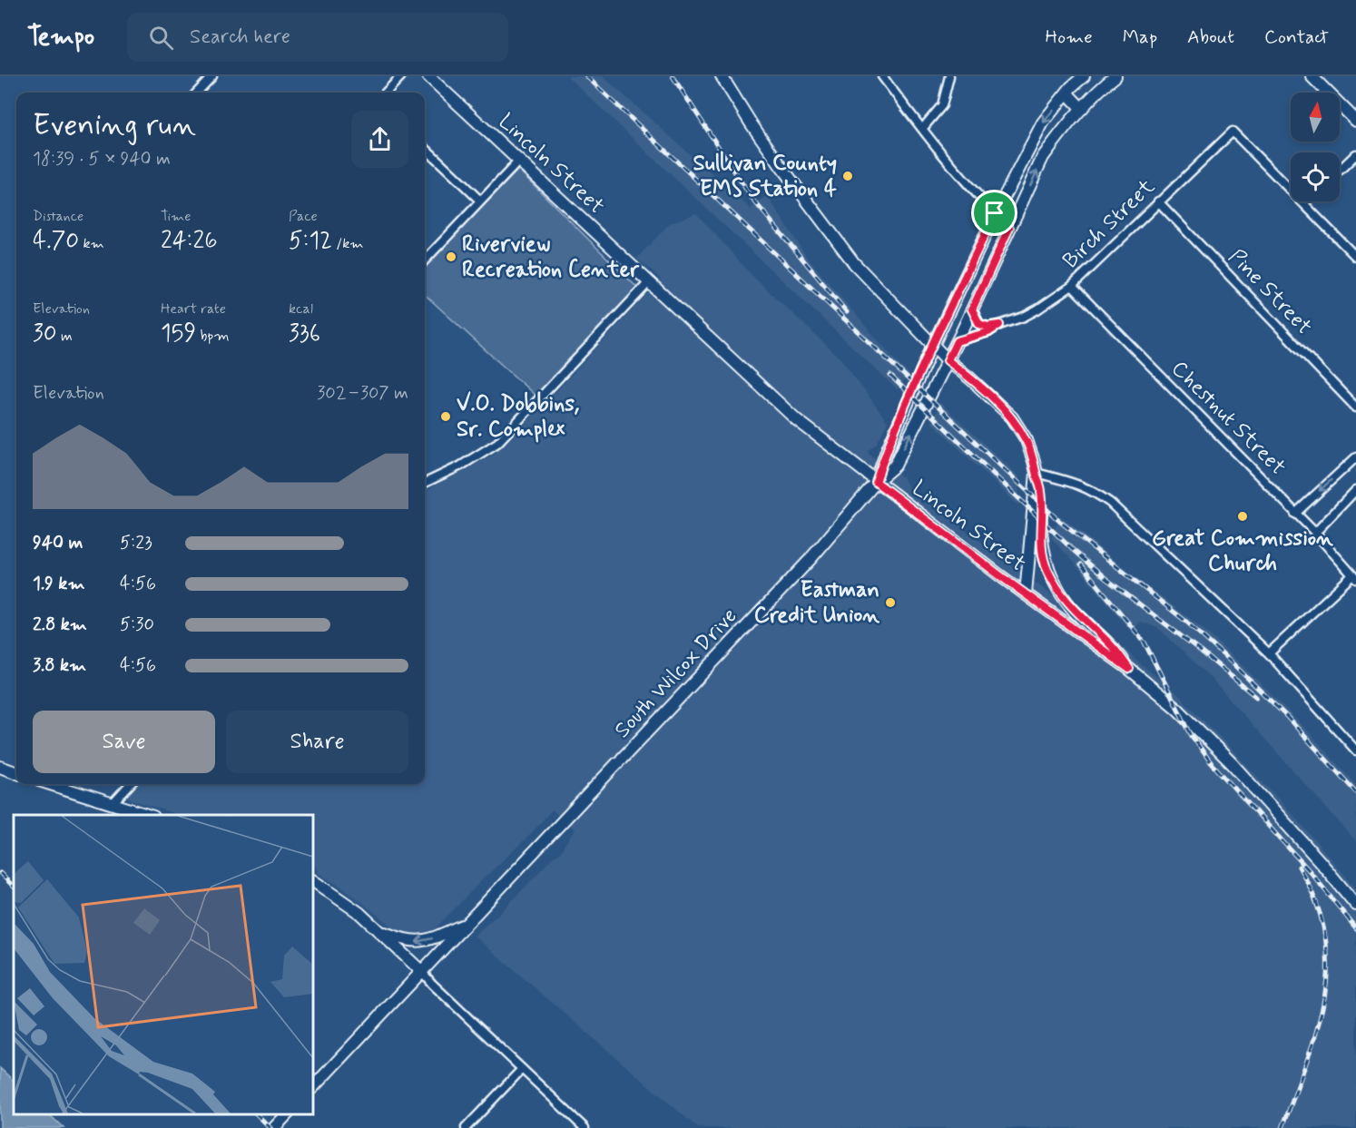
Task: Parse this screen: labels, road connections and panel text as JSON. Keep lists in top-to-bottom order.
{
  "streets": {
    "main road": ["Lincoln Street", "South Wilcox Drive"],
    "street": ["Birch Street", "Pine Street", "Chestnut Street"]
  },
  "crossings": [
    ["Lincoln Street", "South Wilcox Drive"],
    ["Birch Street", "Pine Street"],
    ["Birch Street", "Chestnut Street"]
  ],
  "places": [
    "Sullivan County EMS Station 4",
    "Riverview Recreation Center",
    "V.O. Dobbins, Sr. Complex",
    "Great Commission Church",
    "Eastman Credit Union"
  ],
  "north": "top",
  "page": {
    "header": "Tempo",
    "search": "Search here",
    "nav": [
      "Home",
      "Map",
      "About",
      "Contact"
    ],
    "heading": ["Evening run", "18:39 · 5 × 940 m"],
    "stats": [
      ["Distance", "4.70 km"],
      ["Time", "24:26"],
      ["Pace", "5:12 /km"],
      ["Elevation", "30 m"],
      ["Heart rate", "159 bpm"],
      ["kcal", "336"]
    ],
    "chart": ["Elevation", "302–307 m"],
    "list": [
      {
        "name": "940 m",
        "note": "5:23"
      },
      {
        "name": "1.9 km",
        "note": "4:56"
      },
      {
        "name": "2.8 km",
        "note": "5:30"
      },
      {
        "name": "3.8 km",
        "note": "4:56"
      }
    ],
    "buttons": ["Save", "Share"]
  }
}
